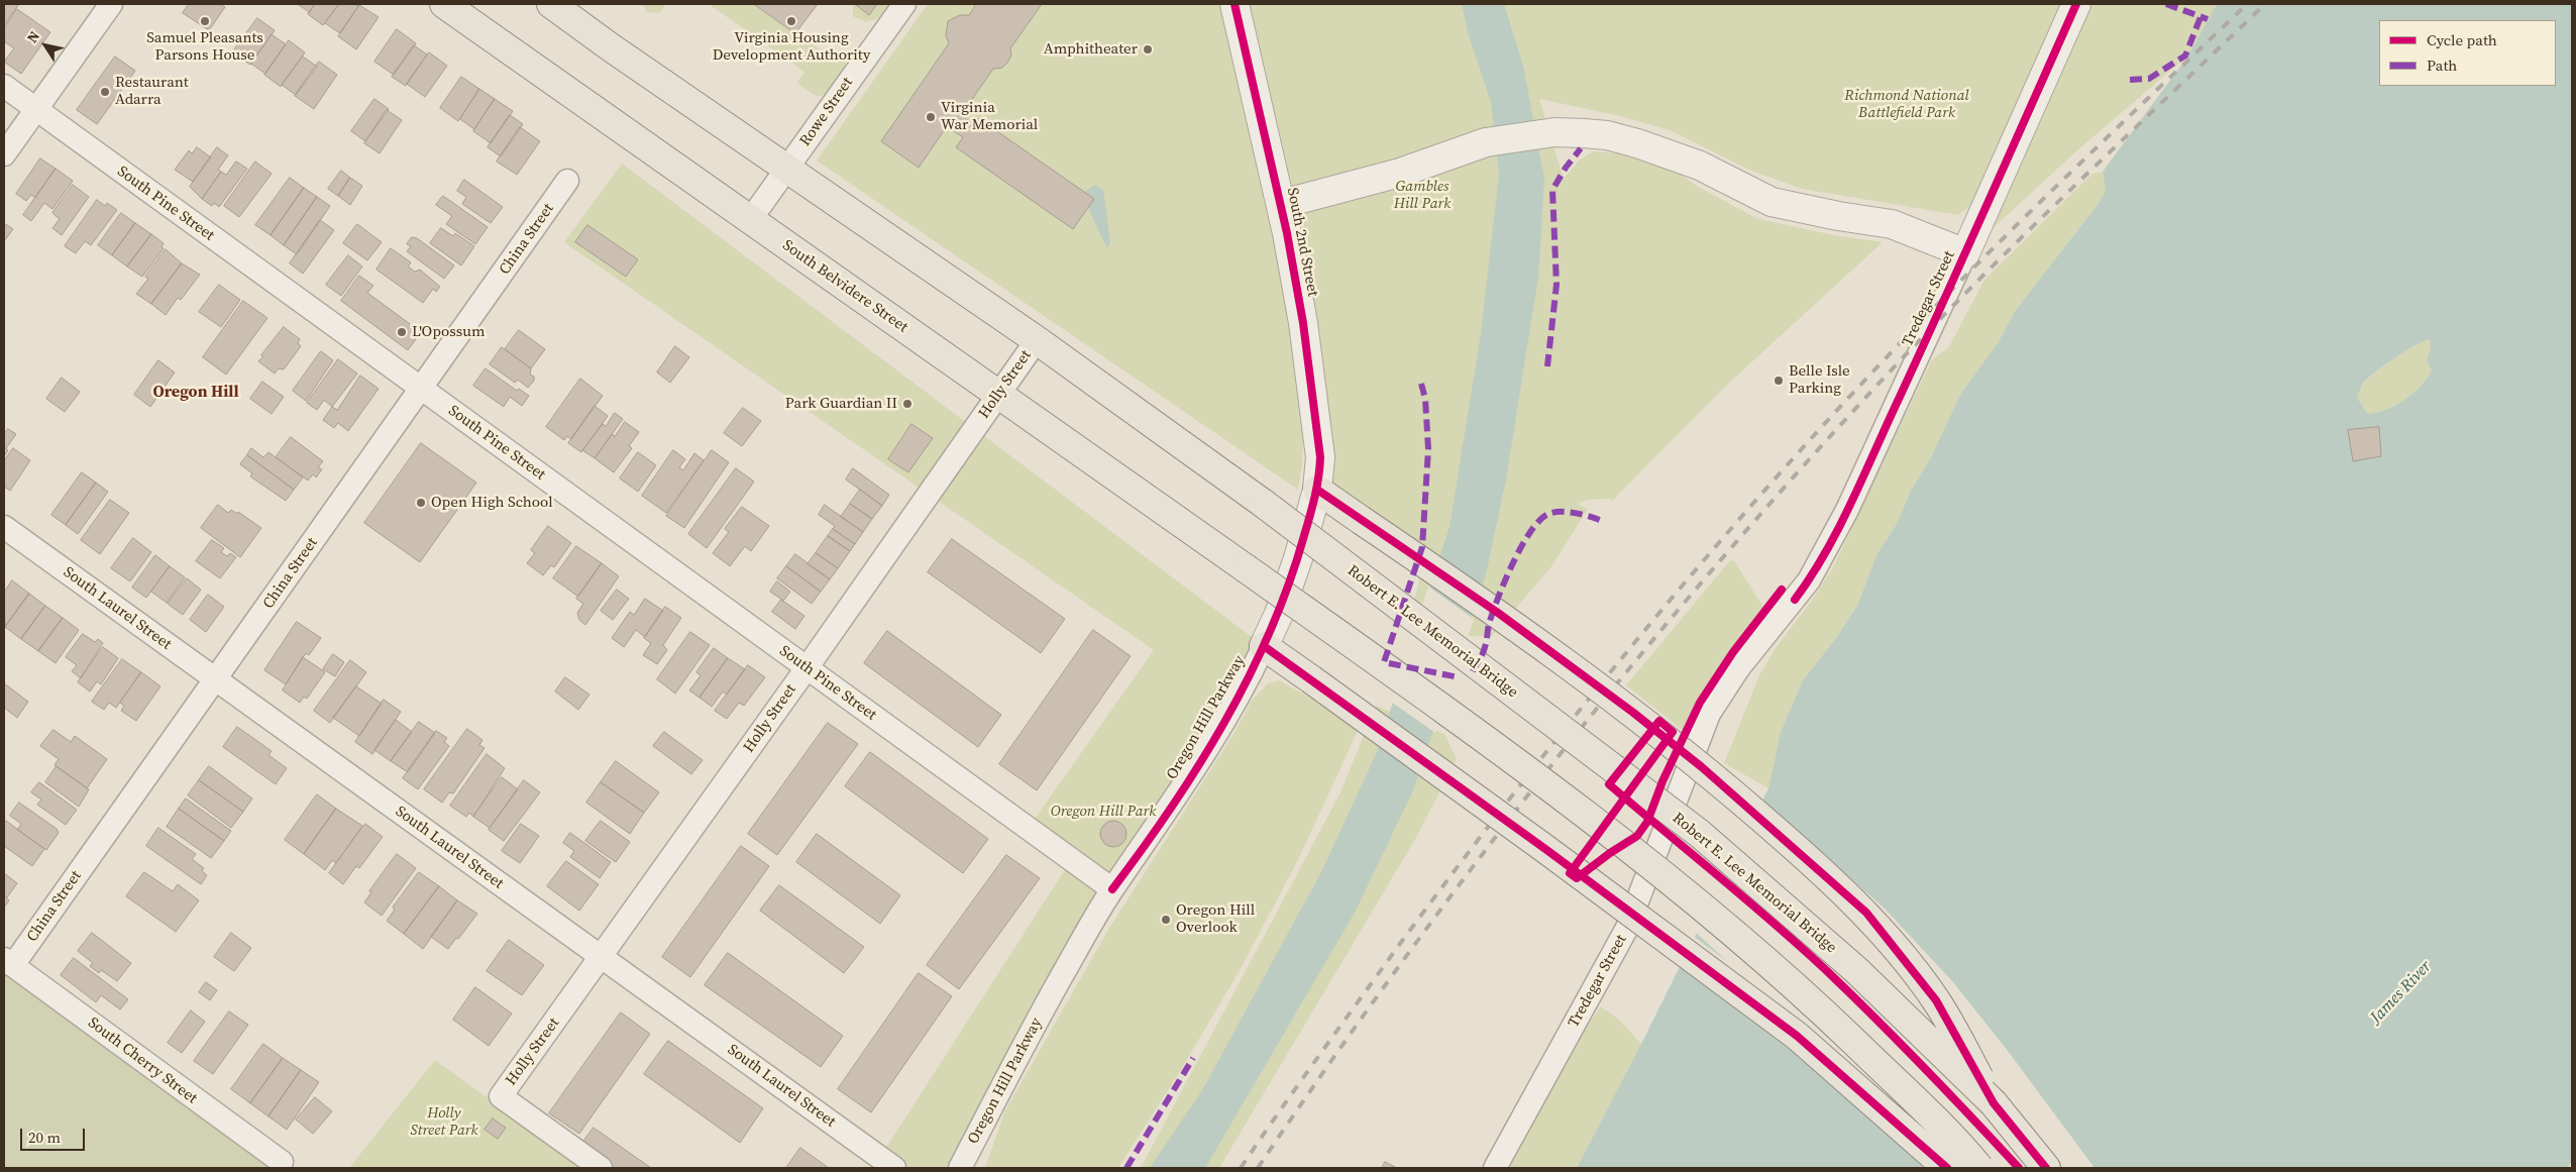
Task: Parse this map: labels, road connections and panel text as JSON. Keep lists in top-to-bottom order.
{
  "streets": {
    "main road": ["South Belvidere Street", "Robert E. Lee Memorial Bridge"],
    "street": [
      "Rowe Street",
      "South Pine Street",
      "China Street",
      "South 2nd Street",
      "Tredegar Street",
      "Holly Street",
      "South Laurel Street",
      "Oregon Hill Parkway",
      "South Cherry Street"
    ]
  },
  "crossings": [
    ["Rowe Street", "South Belvidere Street"],
    ["South Pine Street", "China Street"],
    ["South Pine Street", "Holly Street"],
    ["South Pine Street", "Oregon Hill Parkway"],
    ["China Street", "South Laurel Street"],
    ["China Street", "South Cherry Street"],
    ["South 2nd Street", "Oregon Hill Parkway"],
    ["South Belvidere Street", "Holly Street"],
    ["Holly Street", "South Laurel Street"],
    ["Holly Street", "Robert E. Lee Memorial Bridge"]
  ],
  "districts": ["Oregon Hill"],
  "water": ["James River"],
  "parks": [
    "Richmond National Battlefield Park",
    "Gambles Hill Park",
    "Oregon Hill Park",
    "Holly Street Park"
  ],
  "places": [
    "Samuel Pleasants Parsons House",
    "Virginia Housing Development Authority",
    "Amphitheater",
    "Restaurant Adarra",
    "Virginia War Memorial",
    "L'Opossum",
    "Belle Isle Parking",
    "Park Guardian II",
    "Open High School",
    "Oregon Hill Overlook"
  ],
  "legend": ["Cycle path", "Path"],
  "scale_bar": "20 m",
  "north": "top left"
}
